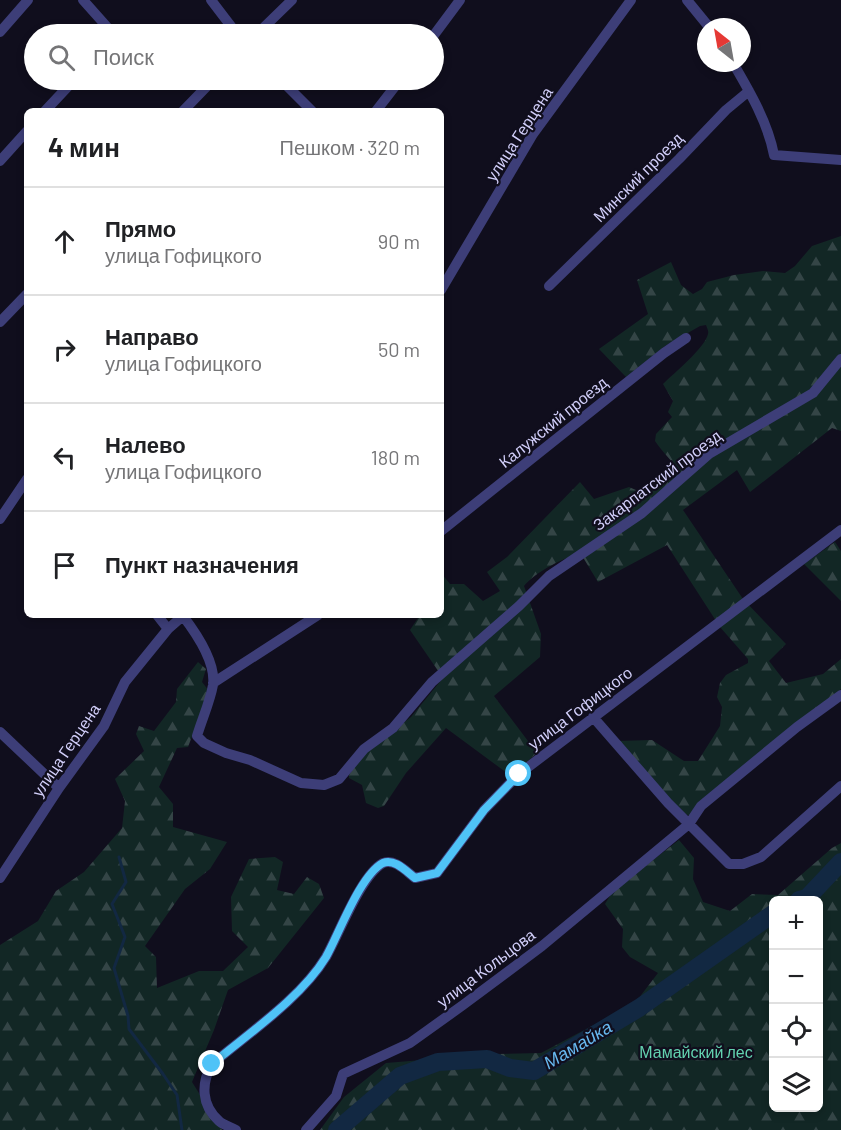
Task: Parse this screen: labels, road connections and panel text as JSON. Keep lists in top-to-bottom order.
{
  "streets": {
    "street": [
      "улица Герцена",
      "Минский проезд",
      "Калужский проезд",
      "Закарпатский проезд",
      "улица Гофицкого",
      "улица Кольцова"
    ]
  },
  "water": ["Мамайка"],
  "parks": ["Мамайский лес"],
  "north": "top left",
  "page": {
    "search": "Поиск",
    "heading": ["4 мин", "Пешком · 320 m"],
    "list": [
      ["Прямо", "улица Гофицкого", "90 m"],
      ["Направо", "улица Гофицкого", "50 m"],
      ["Налево", "улица Гофицкого", "180 m"],
      "Пункт назначения"
    ],
    "map_buttons": ["+", "−"]
  }
}
